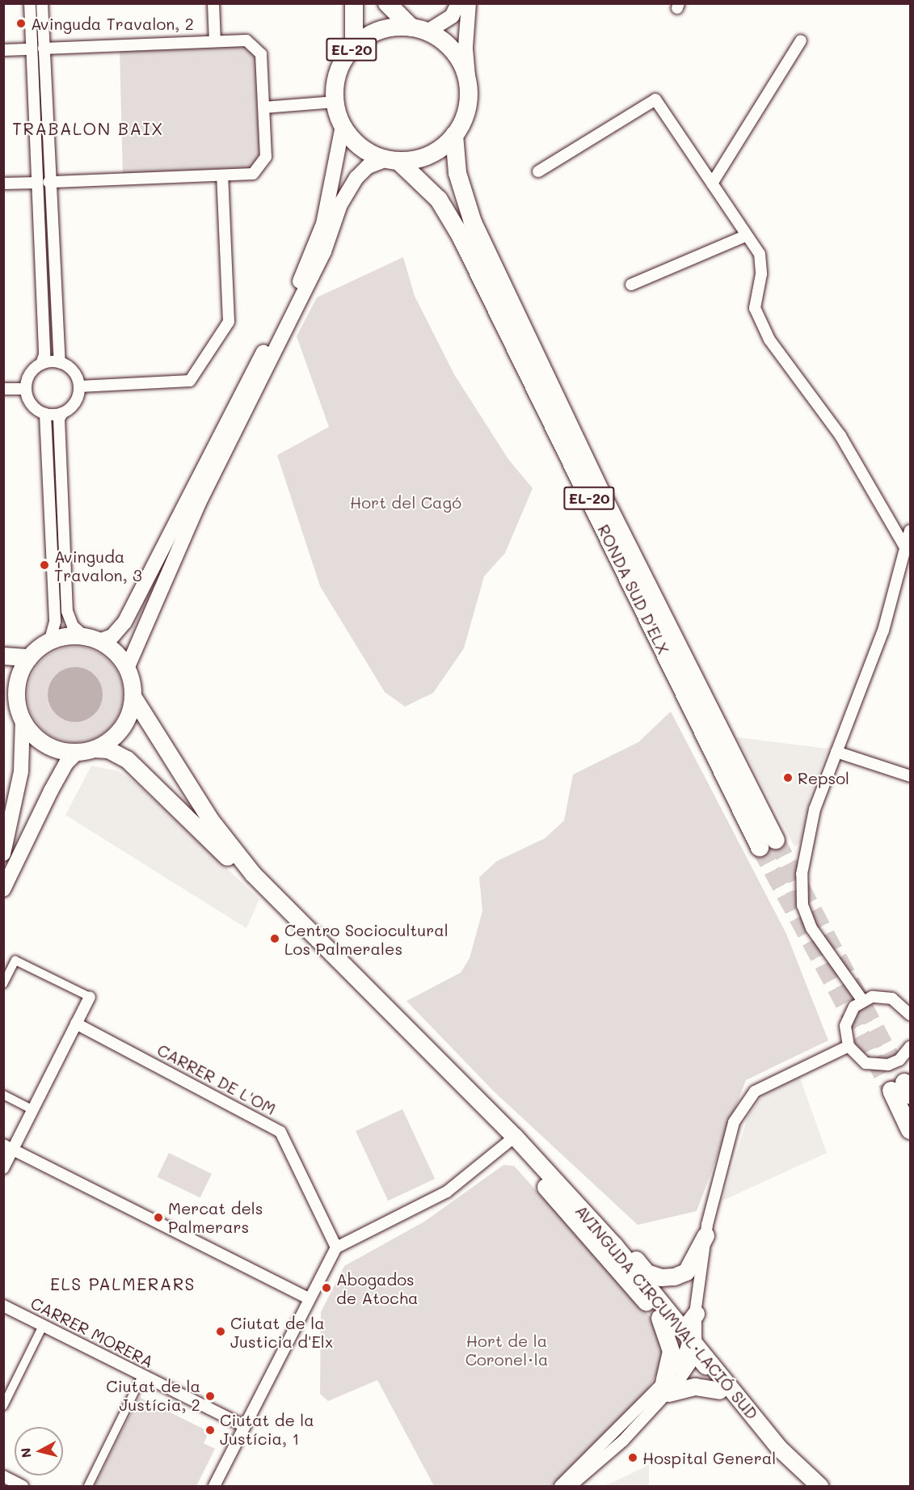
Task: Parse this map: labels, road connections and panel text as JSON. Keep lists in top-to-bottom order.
{
  "streets": {
    "highway": ["EL-20", "RONDA SUD D'ELX"],
    "main road": ["AVINGUDA CIRCUMVAL·LACIÓ SUD"],
    "street": ["CARRER DE L'OM", "CARRER MORERA"]
  },
  "crossings": [
    ["EL-20", "RONDA SUD D'ELX"]
  ],
  "districts": ["TRABALON BAIX", "ELS PALMERARS"],
  "parks": ["Hort del Cagó", "Hort de la Coronel·la"],
  "places": [
    "Avinguda Travalon, 2",
    "Avinguda Travalon, 3",
    "Repsol",
    "Centro Sociocultural Los Palmerales",
    "Mercat dels Palmerars",
    "Abogados de Atocha",
    "Ciutat de la Justicia d'Elx",
    "Ciutat de la Justícia, 2",
    "Ciutat de la Justícia, 1",
    "Hospital General"
  ],
  "north": "left"
}
